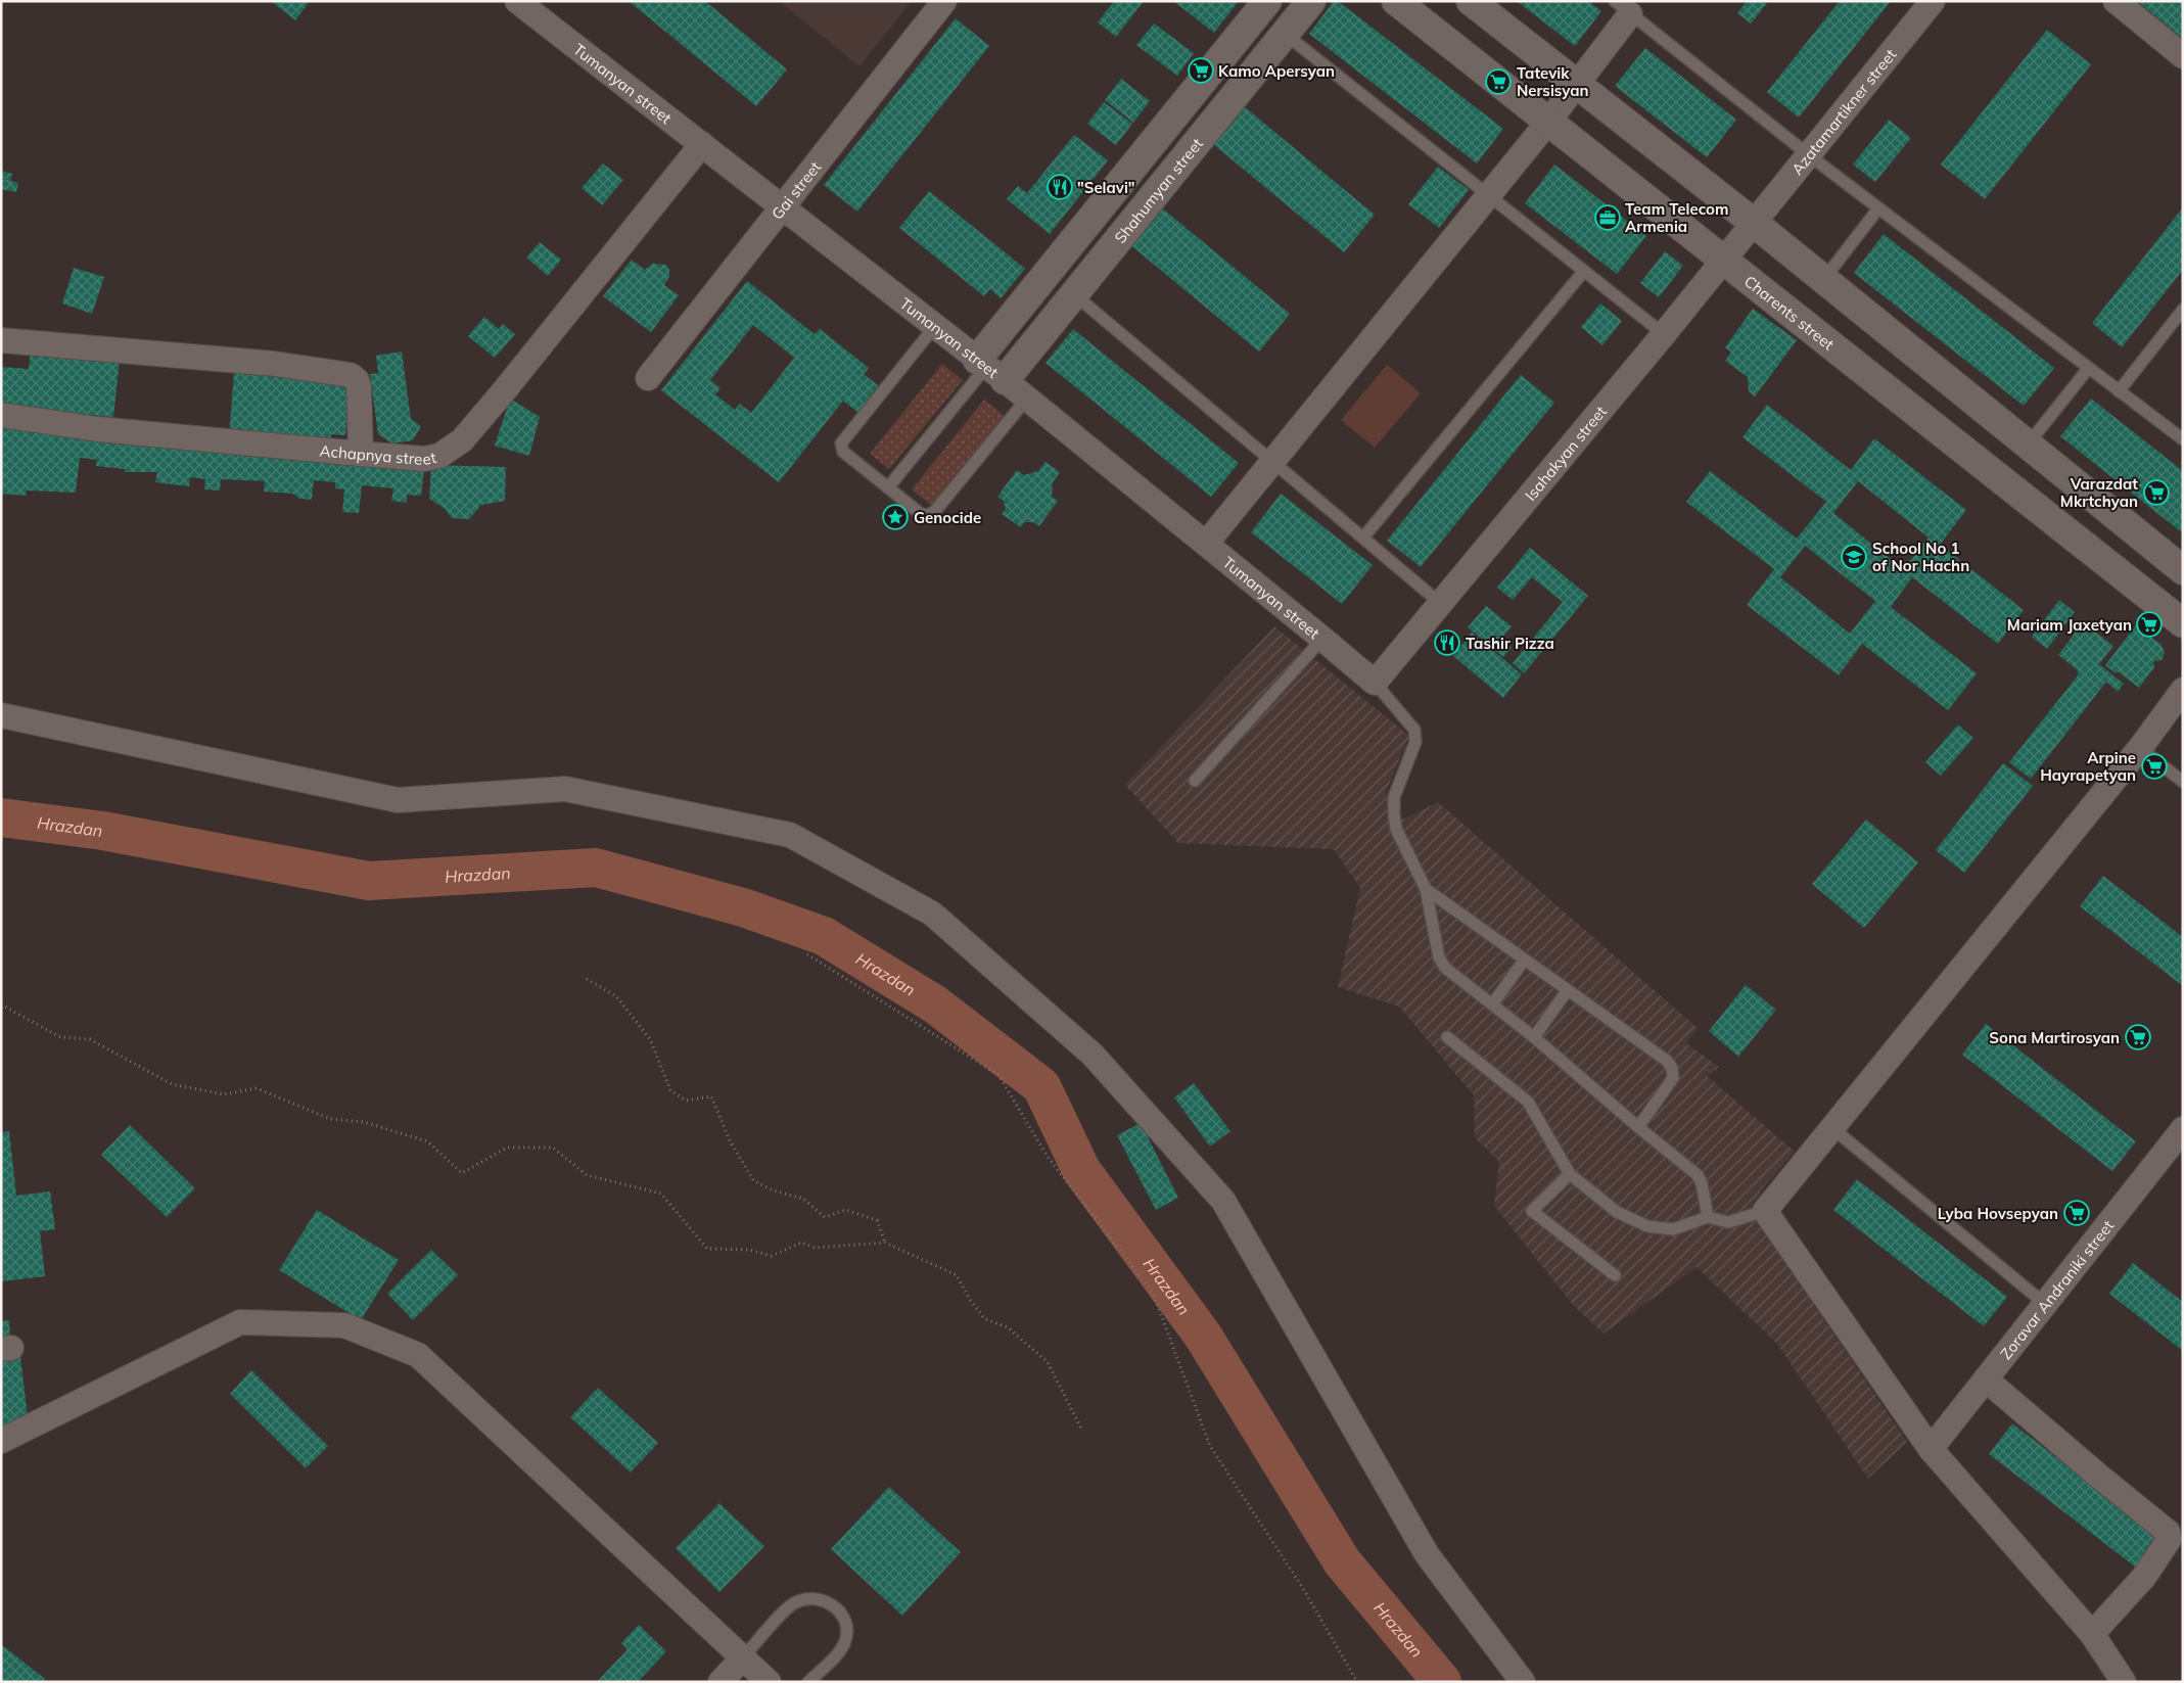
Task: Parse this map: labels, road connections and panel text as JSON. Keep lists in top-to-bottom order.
{
  "streets": {
    "street": [
      "Tumanyan street",
      "Azatamartikner street",
      "Gai street",
      "Shahumyan street",
      "Charents street",
      "Achapnya street",
      "Isahakyan street",
      "Zoravar Andraniki street"
    ]
  },
  "crossings": [
    ["Tumanyan street", "Gai street"],
    ["Tumanyan street", "Shahumyan street"],
    ["Tumanyan street", "Achapnya street"],
    ["Tumanyan street", "Isahakyan street"],
    ["Azatamartikner street", "Isahakyan street"],
    ["Charents street", "Isahakyan street"]
  ],
  "water": ["Hrazdan"],
  "places": {
    "supermarket": [
      "Kamo Apersyan",
      "Tatevik Nersisyan",
      "Varazdat Mkrtchyan",
      "Mariam Jaxetyan",
      "Arpine Hayrapetyan",
      "Sona Martirosyan",
      "Lyba Hovsepyan"
    ],
    "restaurant": ["\"Selavi\"", "Tashir Pizza"],
    "office": ["Team Telecom Armenia"],
    "place": ["Genocide"],
    "school or university": ["School No 1 of Nor Hachn"]
  }
}
